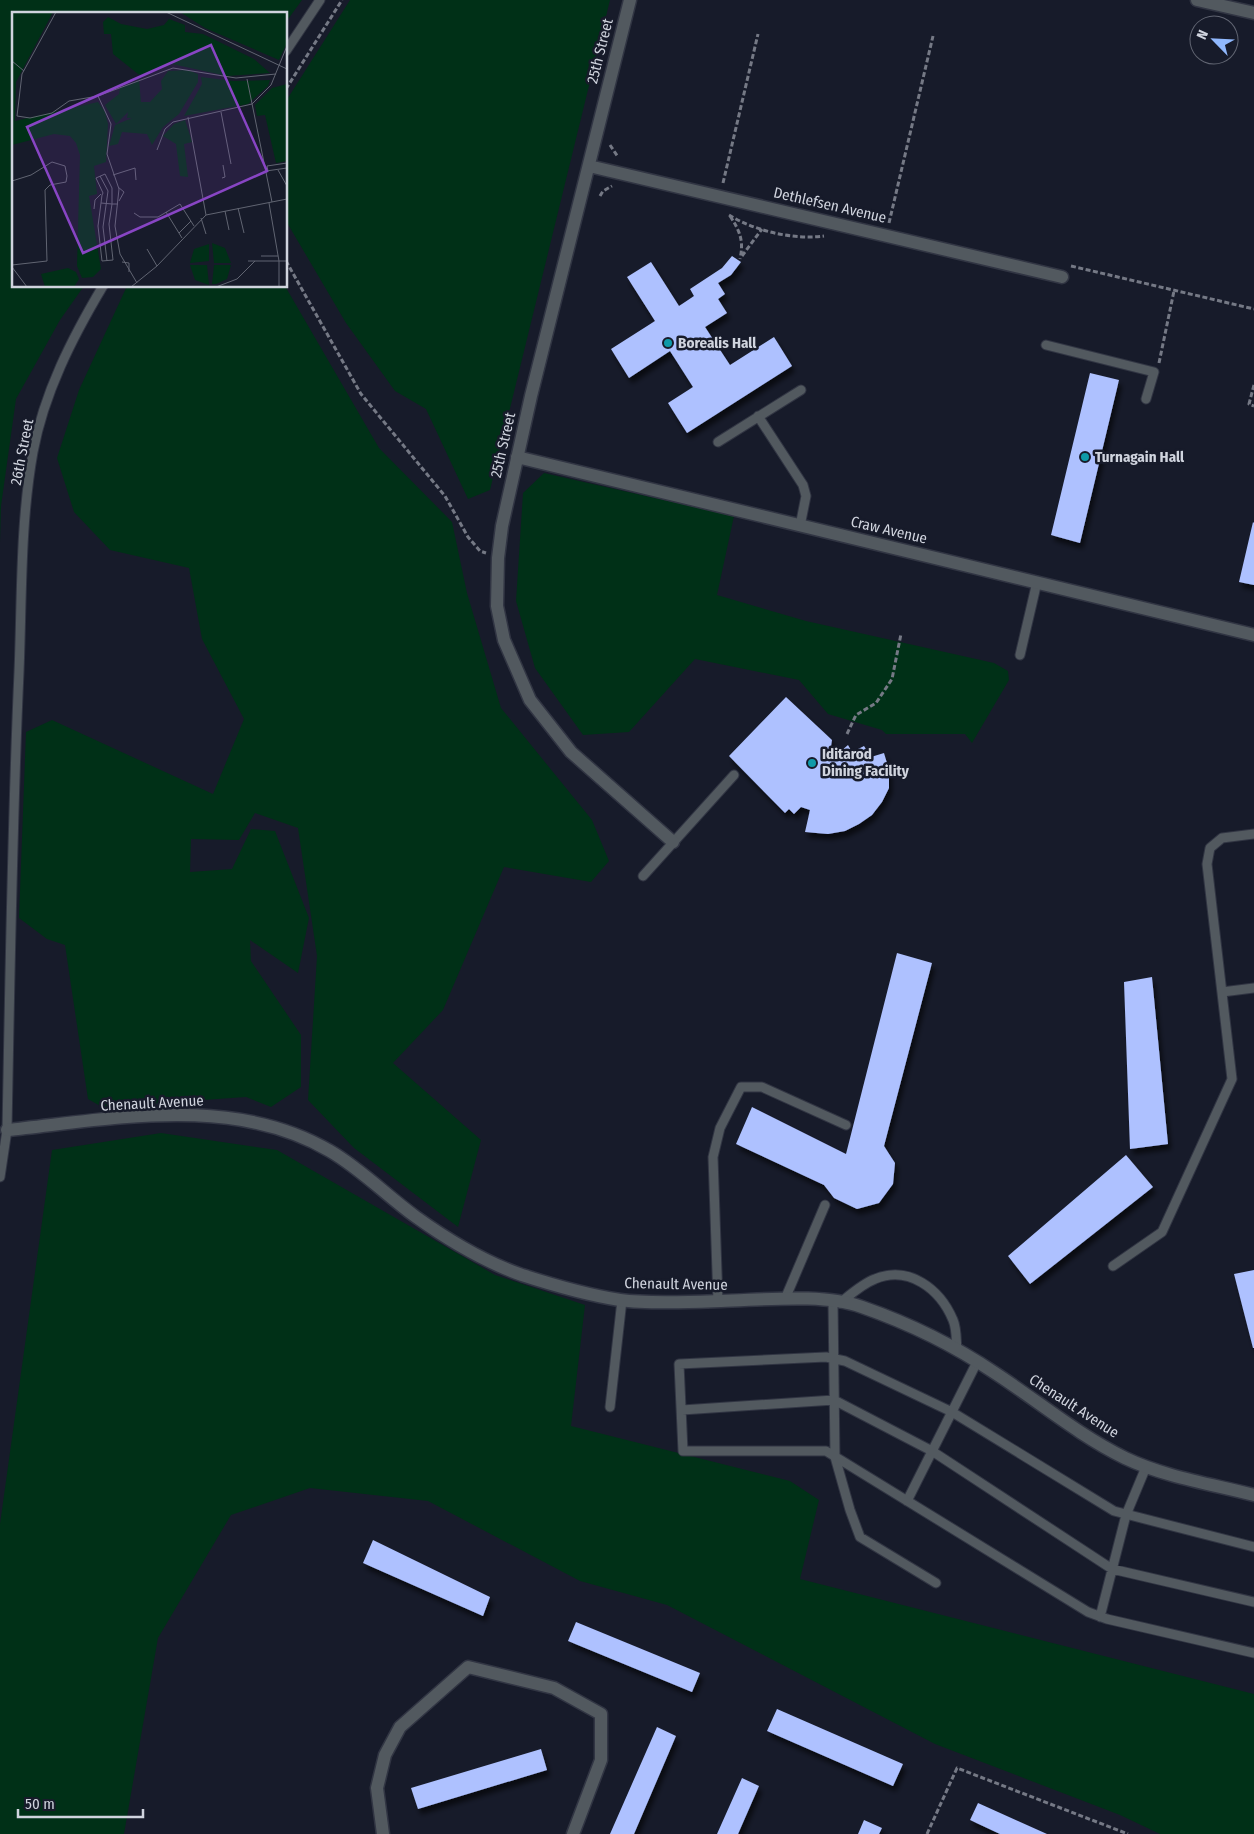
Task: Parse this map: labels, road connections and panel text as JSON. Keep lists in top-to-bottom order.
{
  "streets": {
    "street": [
      "25th Street",
      "Dethlefsen Avenue",
      "Craw Avenue",
      "Chenault Avenue"
    ],
    "lane": ["26th Street"]
  },
  "crossings": [
    ["25th Street", "Dethlefsen Avenue"],
    ["25th Street", "Craw Avenue"],
    ["26th Street", "Chenault Avenue"]
  ],
  "places": ["Borealis Hall", "Turnagain Hall", "Iditarod Dining Facility"],
  "scale_bar": "50 m",
  "north": "top left"
}
